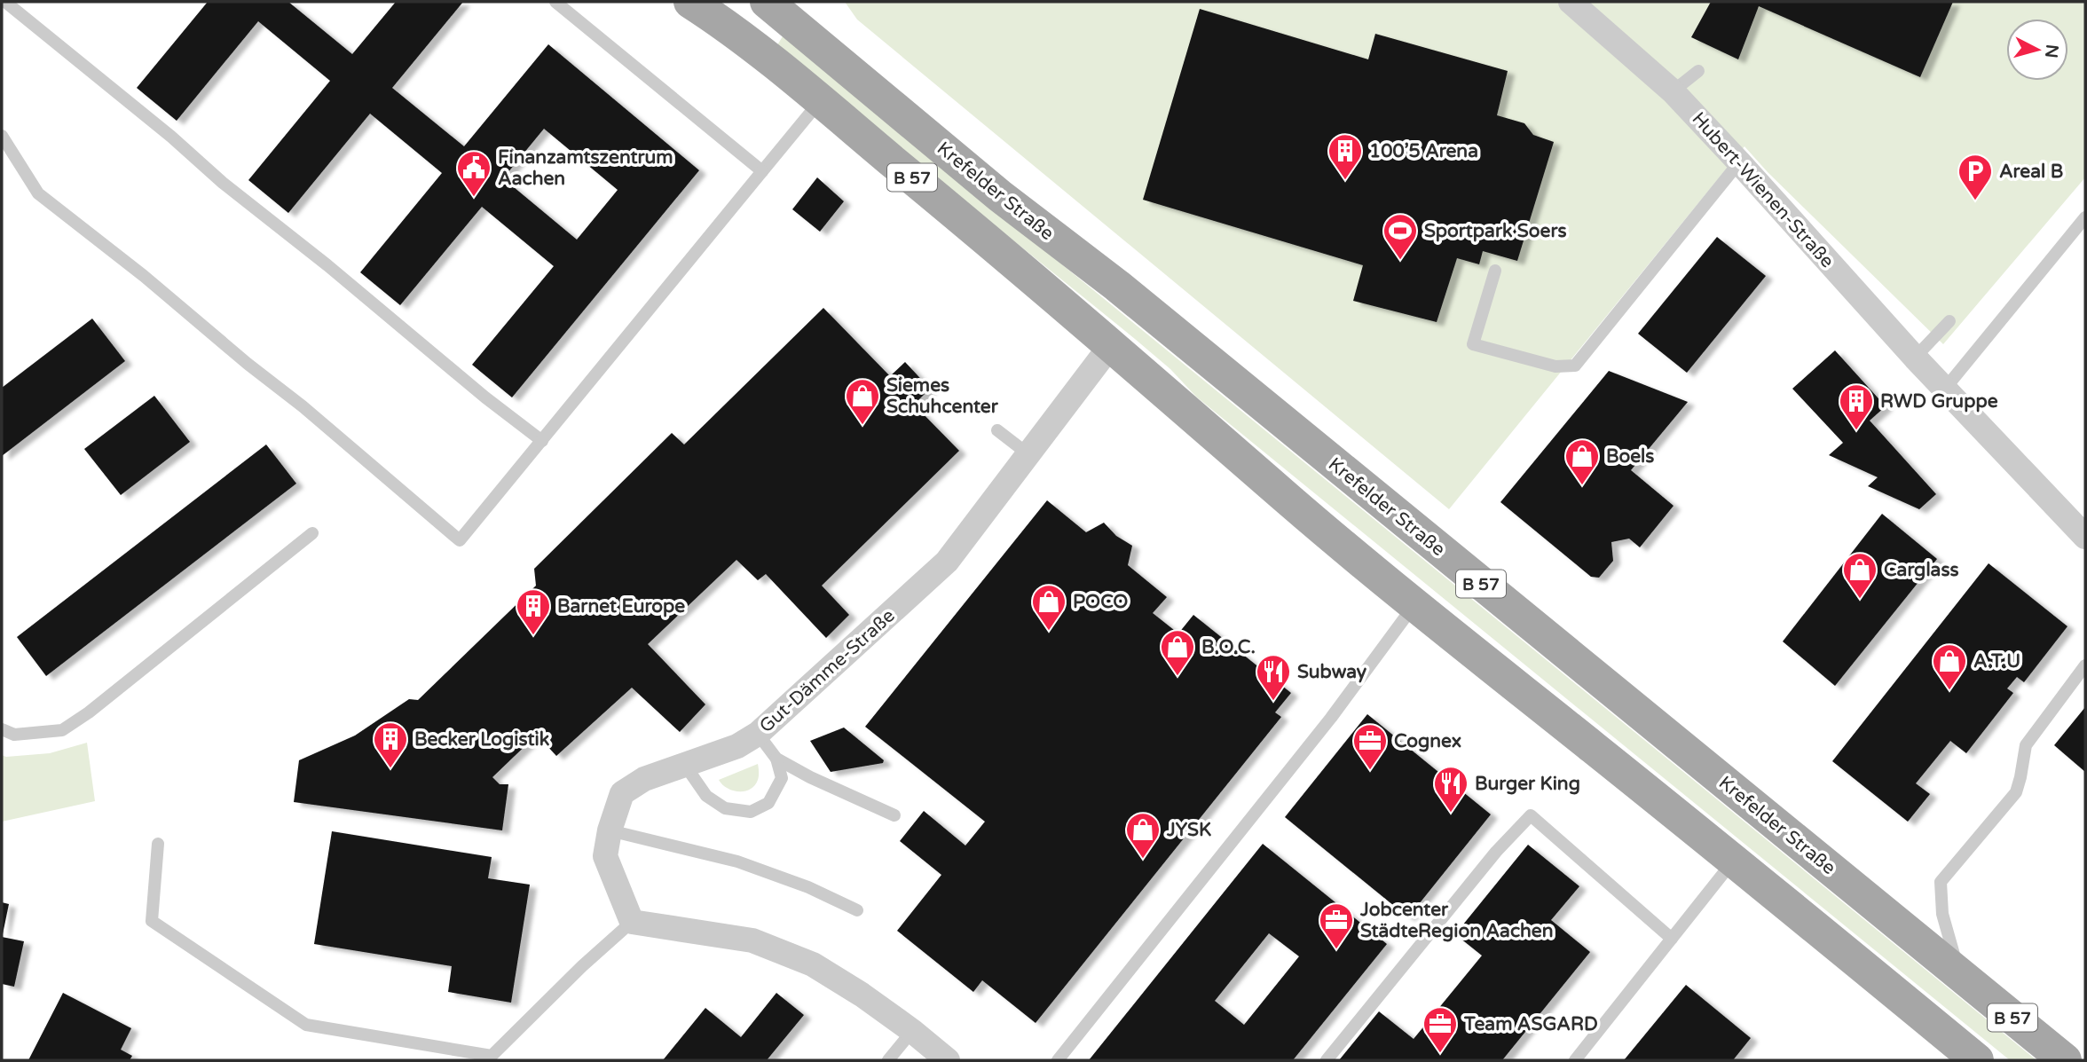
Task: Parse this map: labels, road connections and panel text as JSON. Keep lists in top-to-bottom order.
{
  "streets": {
    "main road": ["B 57", "Krefelder Straße"],
    "street": ["Hubert-Wienen-Straße", "Gut-Dämme-Straße"]
  },
  "crossings": [
    ["B 57", "Gut-Dämme-Straße"]
  ],
  "places": {
    "building": [
      "100’5 Arena",
      "RWD Gruppe",
      "Barnet Europe",
      "Becker Logistik"
    ],
    "public building": ["Finanzamtszentrum Aachen"],
    "parking": ["Areal B"],
    "sports": ["Sportpark Soers"],
    "shop": [
      "Siemes Schuhcenter",
      "Boels",
      "Carglass",
      "POCO",
      "B.O.C.",
      "A.T.U",
      "JYSK"
    ],
    "restaurant": ["Subway", "Burger King"],
    "office": ["Cognex", "Jobcenter StädteRegion Aachen", "Team ASGARD"]
  },
  "north": "right"
}
